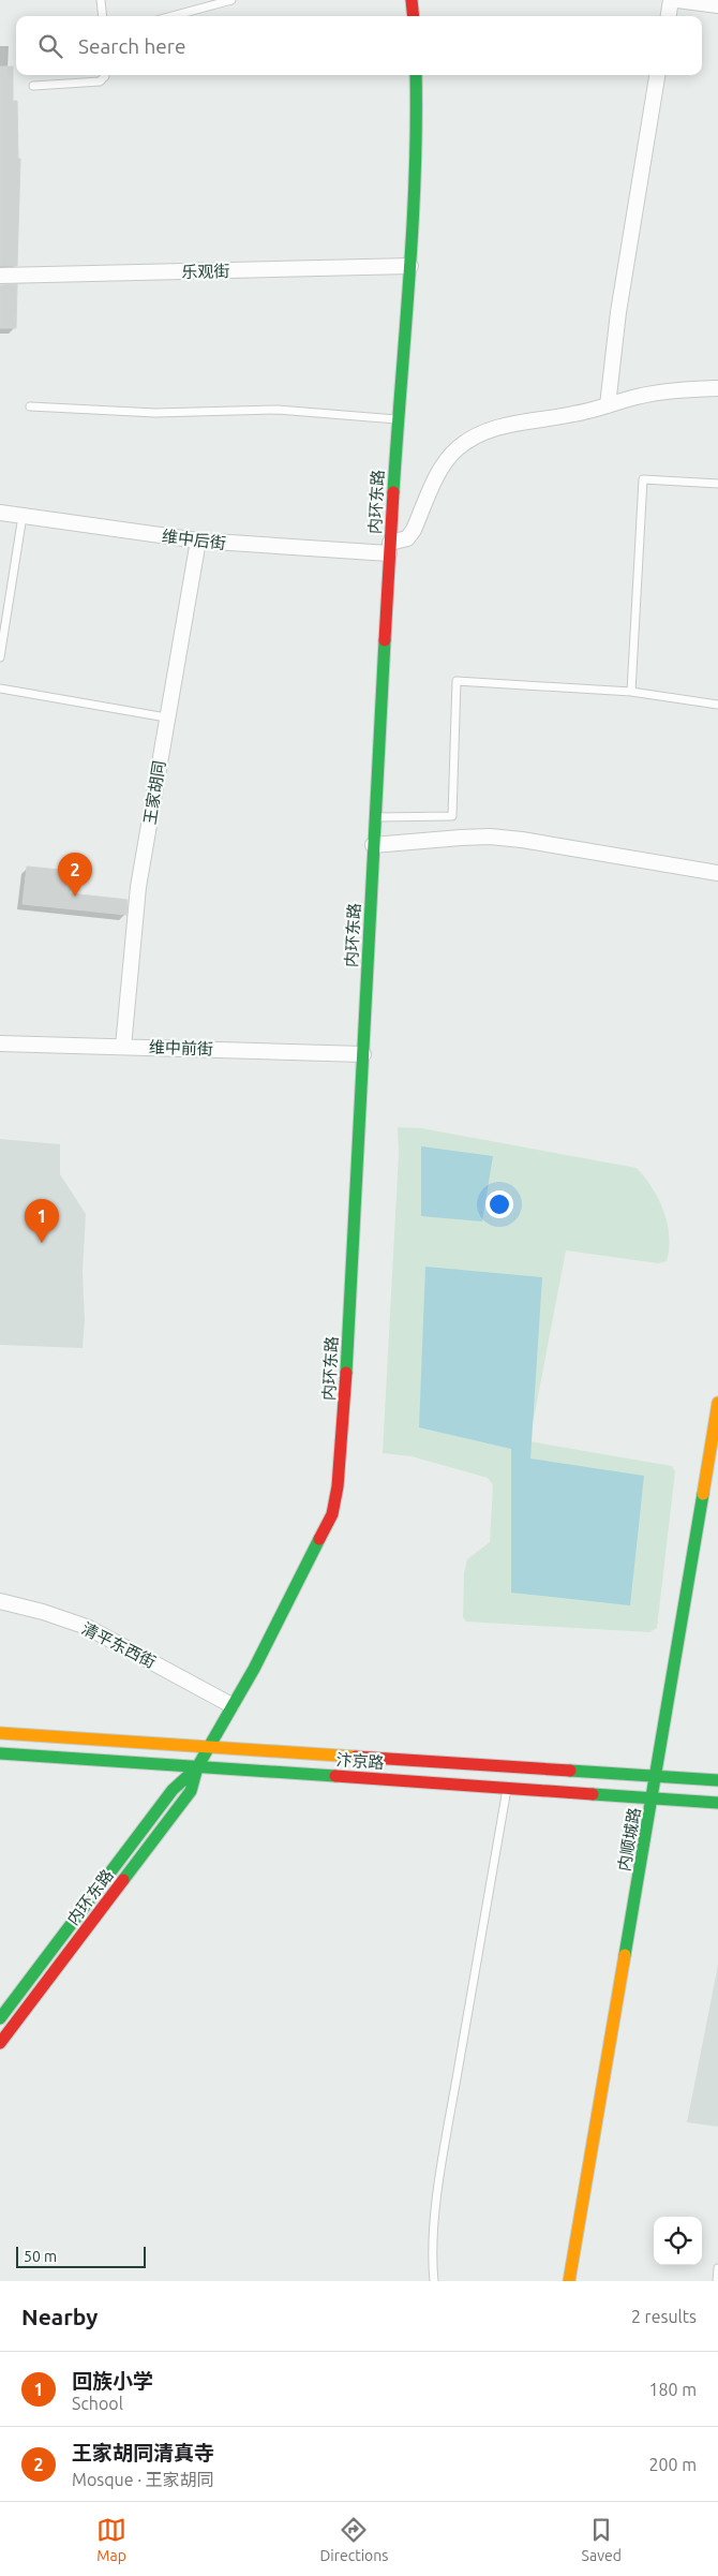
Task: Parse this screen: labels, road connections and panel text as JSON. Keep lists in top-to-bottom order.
{
  "streets": {
    "street": [
      "乐观街",
      "内环东路",
      "维中后街",
      "王家胡同",
      "维中前街",
      "清平东西街",
      "汴京路",
      "内顺城路"
    ]
  },
  "crossings": [
    ["乐观街", "内环东路"],
    ["内环东路", "维中后街"],
    ["内环东路", "维中前街"],
    ["内环东路", "清平东西街"],
    ["内环东路", "汴京路"],
    ["维中后街", "王家胡同"],
    ["王家胡同", "维中前街"],
    ["汴京路", "内顺城路"]
  ],
  "scale_bar": "50 m",
  "page": {
    "search": "Search here",
    "pins": ["2", "1"],
    "scale": "50 m",
    "heading": ["Nearby", "2 results"],
    "list": [
      {
        "mark": "1",
        "name": "回族小学",
        "note": "School",
        "value": "180 m"
      },
      {
        "mark": "2",
        "name": "王家胡同清真寺",
        "note": "Mosque · 王家胡同",
        "value": "200 m"
      }
    ],
    "nav": ["Map", "Directions", "Saved"]
  }
}
